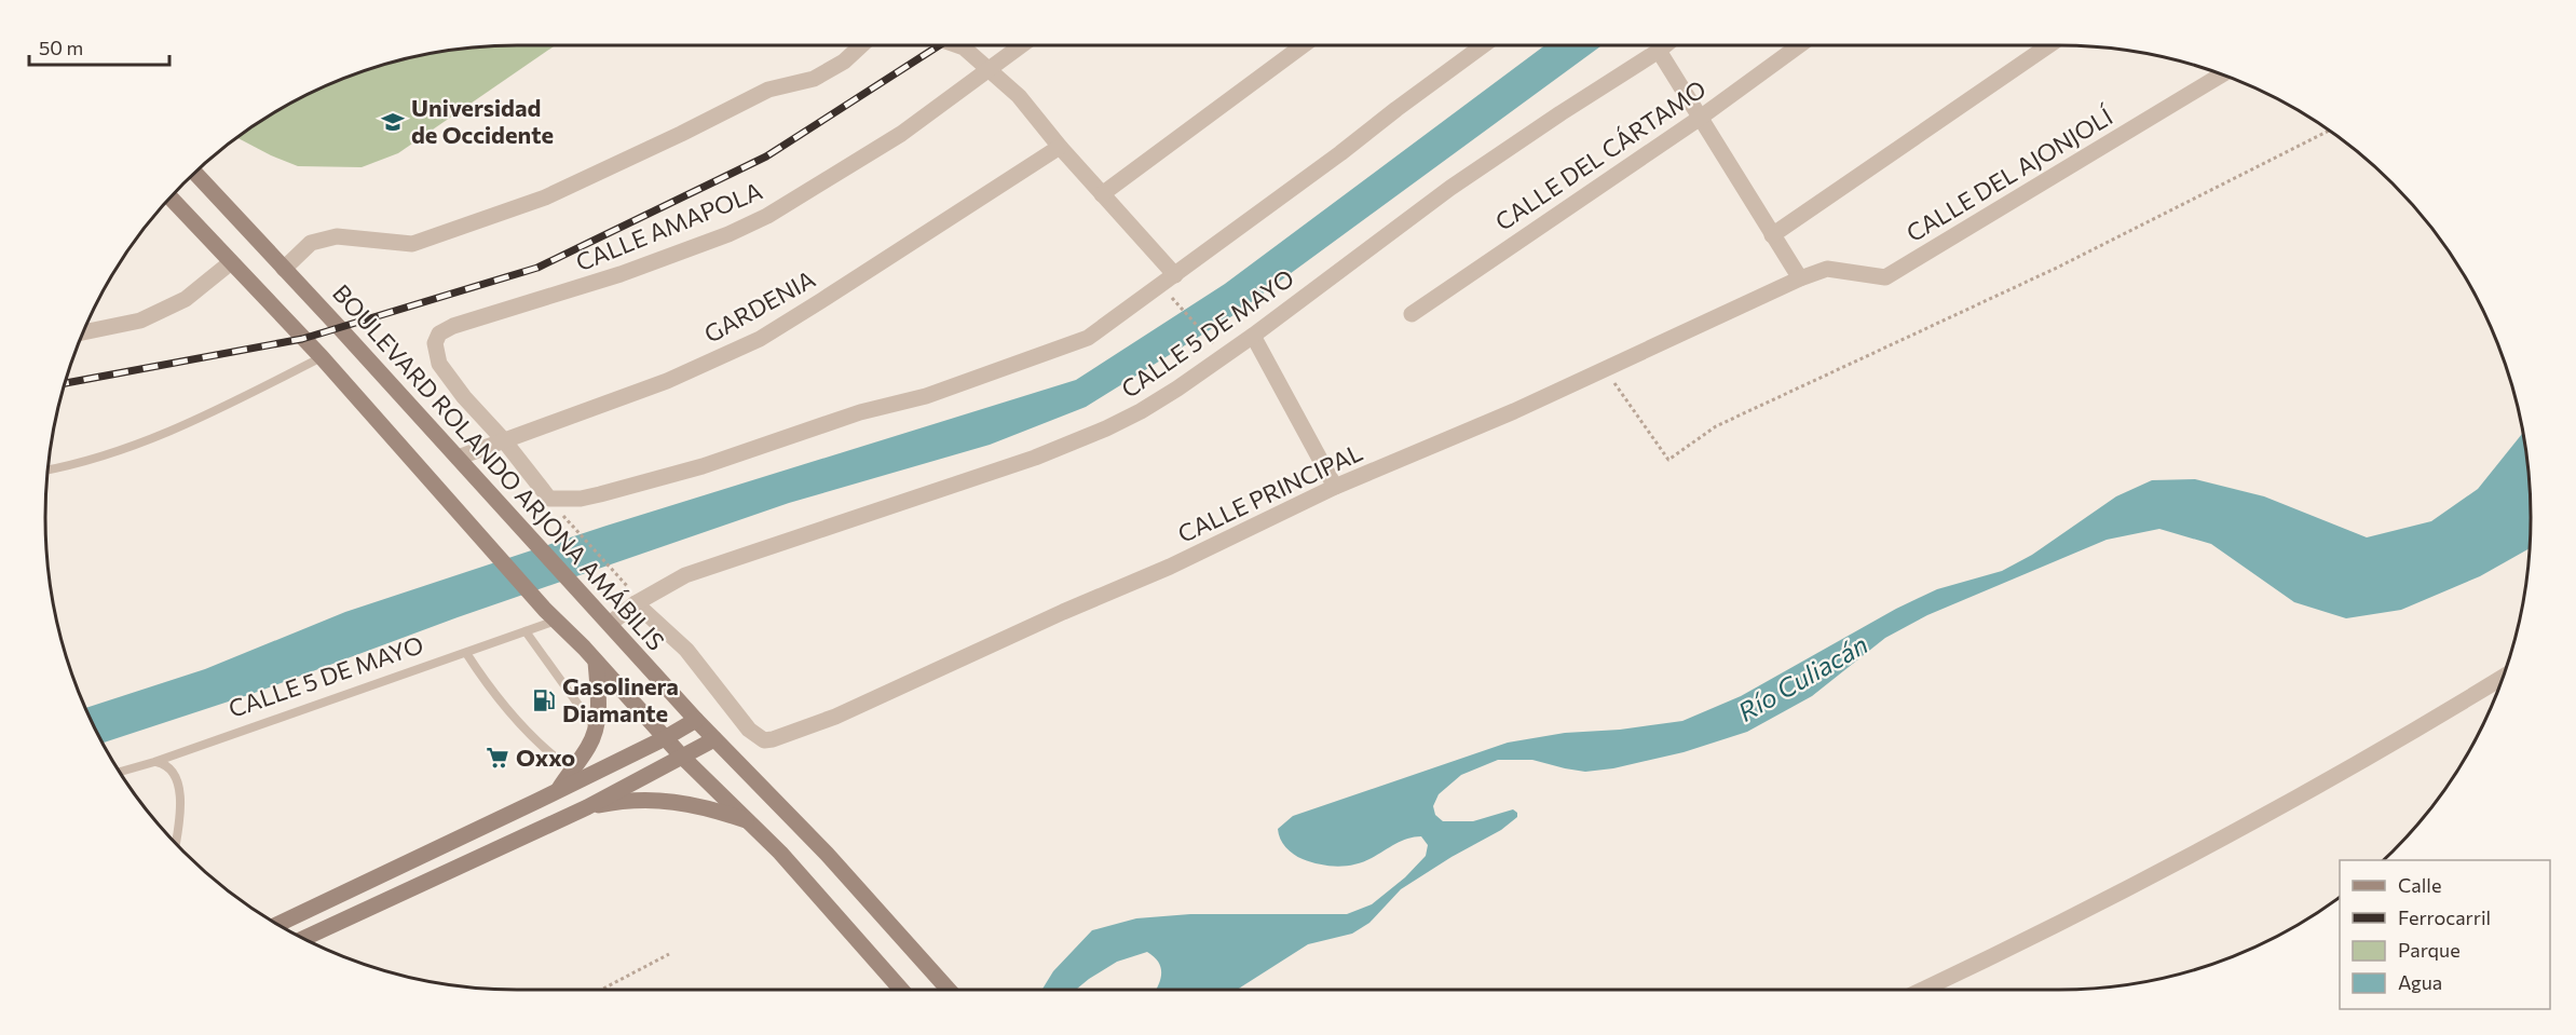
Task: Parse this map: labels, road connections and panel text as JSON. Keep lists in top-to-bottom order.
{
  "streets": {
    "main road": ["BOULEVARD ROLANDO ARJONA AMÁBILIS"],
    "street": [
      "CALLE DEL CÁRTAMO",
      "CALLE DEL AJONJOLÍ",
      "CALLE AMAPOLA",
      "GARDENIA",
      "CALLE 5 DE MAYO",
      "CALLE PRINCIPAL"
    ]
  },
  "crossings": [
    ["CALLE DEL AJONJOLÍ", "CALLE PRINCIPAL"],
    ["CALLE AMAPOLA", "GARDENIA"],
    ["GARDENIA", "BOULEVARD ROLANDO ARJONA AMÁBILIS"],
    ["CALLE 5 DE MAYO", "BOULEVARD ROLANDO ARJONA AMÁBILIS"],
    ["CALLE 5 DE MAYO", "CALLE PRINCIPAL"]
  ],
  "water": ["Río Culiacán"],
  "places": {
    "school or university": ["Universidad de Occidente"],
    "fuel station": ["Gasolinera Diamante"],
    "supermarket": ["Oxxo"]
  },
  "legend": [
    "Calle",
    "Ferrocarril",
    "Parque",
    "Agua"
  ],
  "scale_bar": "50 m"
}
